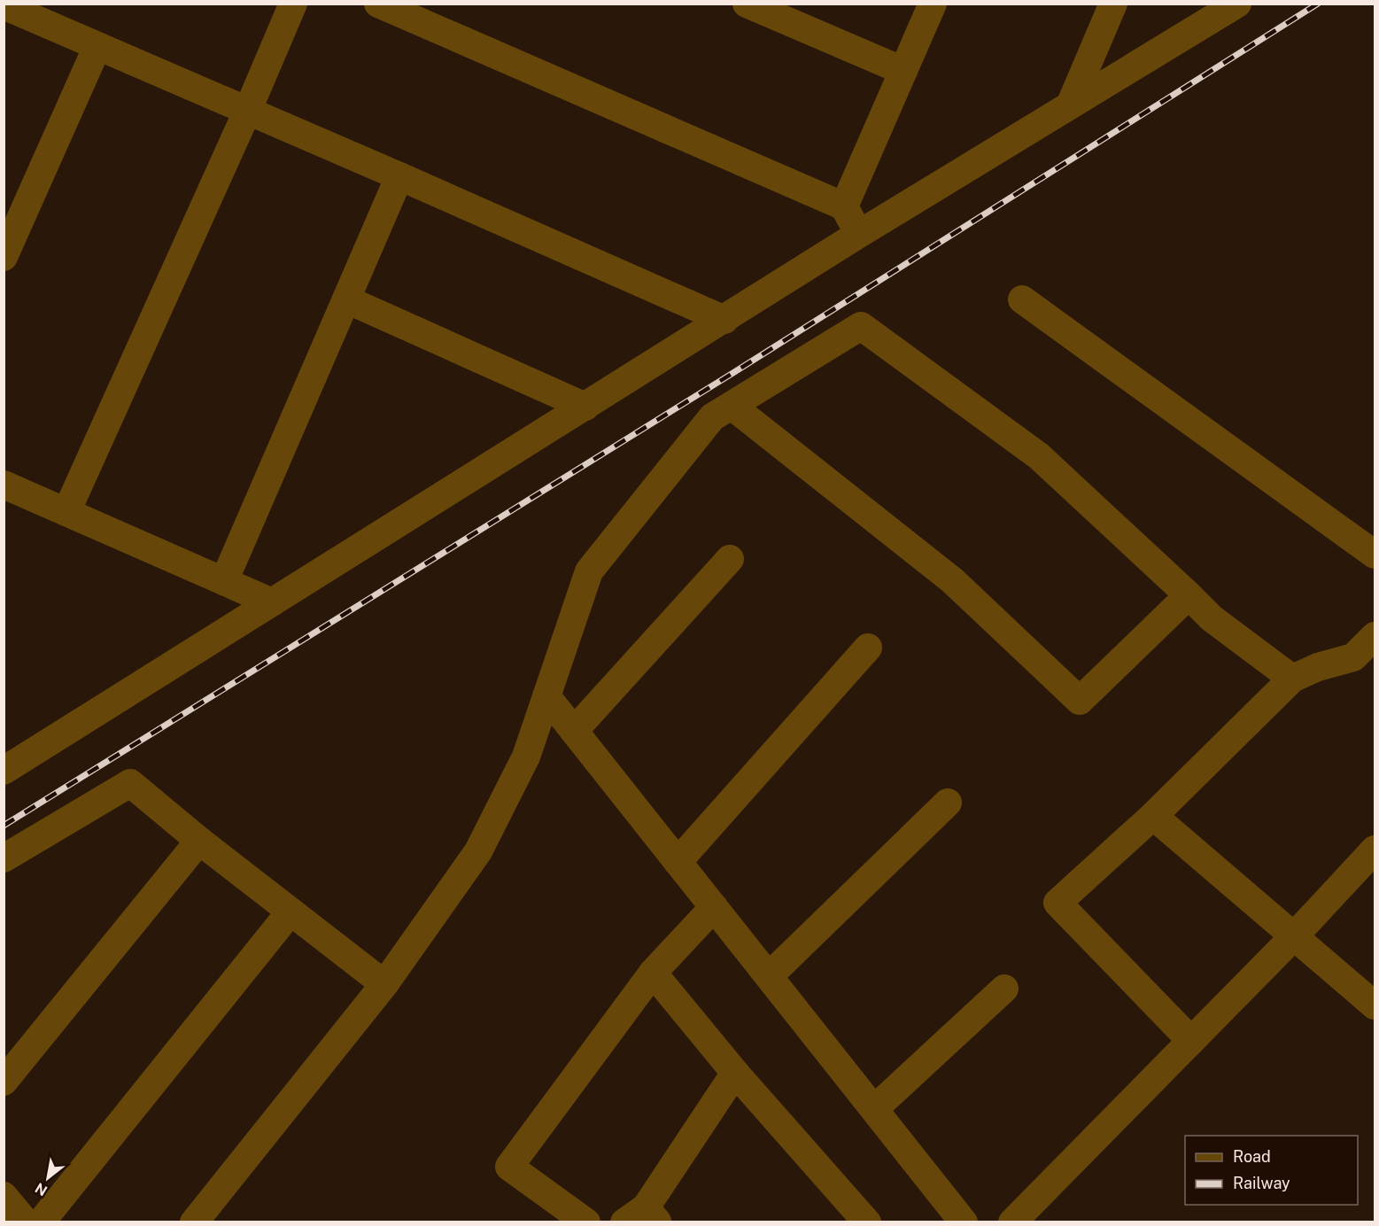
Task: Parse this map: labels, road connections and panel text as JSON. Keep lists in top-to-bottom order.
{
  "legend": ["Road", "Railway"],
  "north": "bottom left"
}
